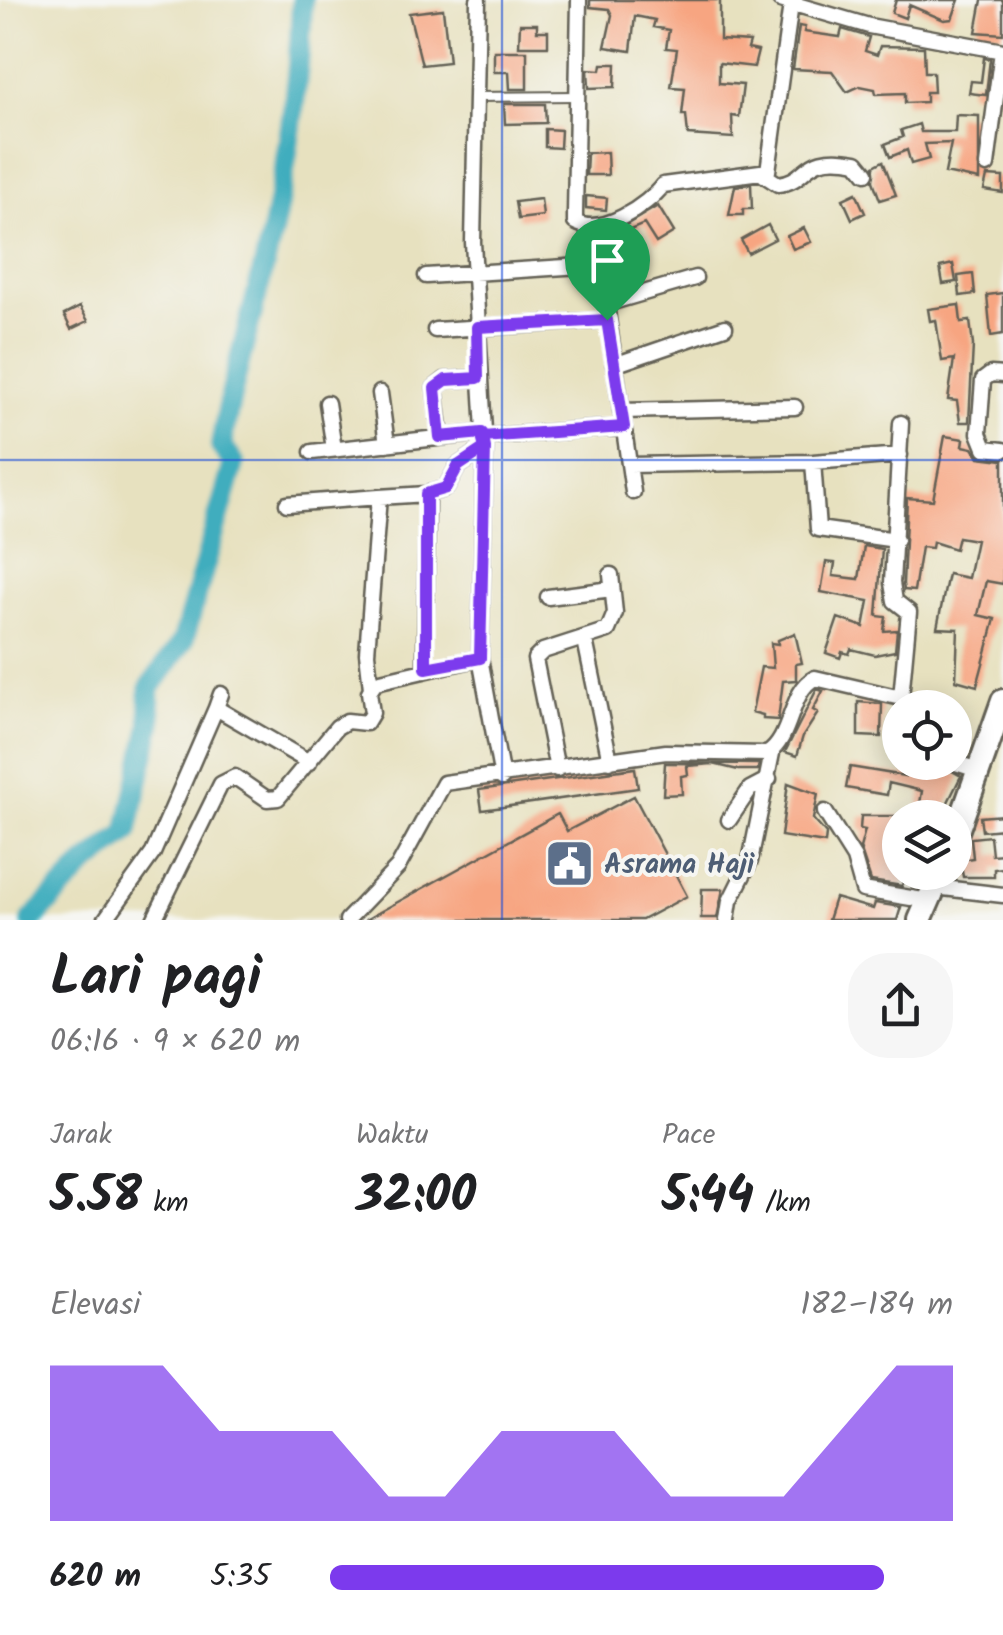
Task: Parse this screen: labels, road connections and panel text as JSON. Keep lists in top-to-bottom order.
{
  "places": {
    "public building": ["Asrama Haji"]
  },
  "page": {
    "heading": ["Lari pagi", "06:16 · 9 × 620 m"],
    "stats": [
      ["Jarak", "5.58 km"],
      ["Waktu", "32:00"],
      ["Pace", "5:44 /km"]
    ],
    "chart": ["Elevasi", "182–184 m"],
    "list": [
      {
        "name": "620 m",
        "note": "5:35"
      }
    ]
  }
}
